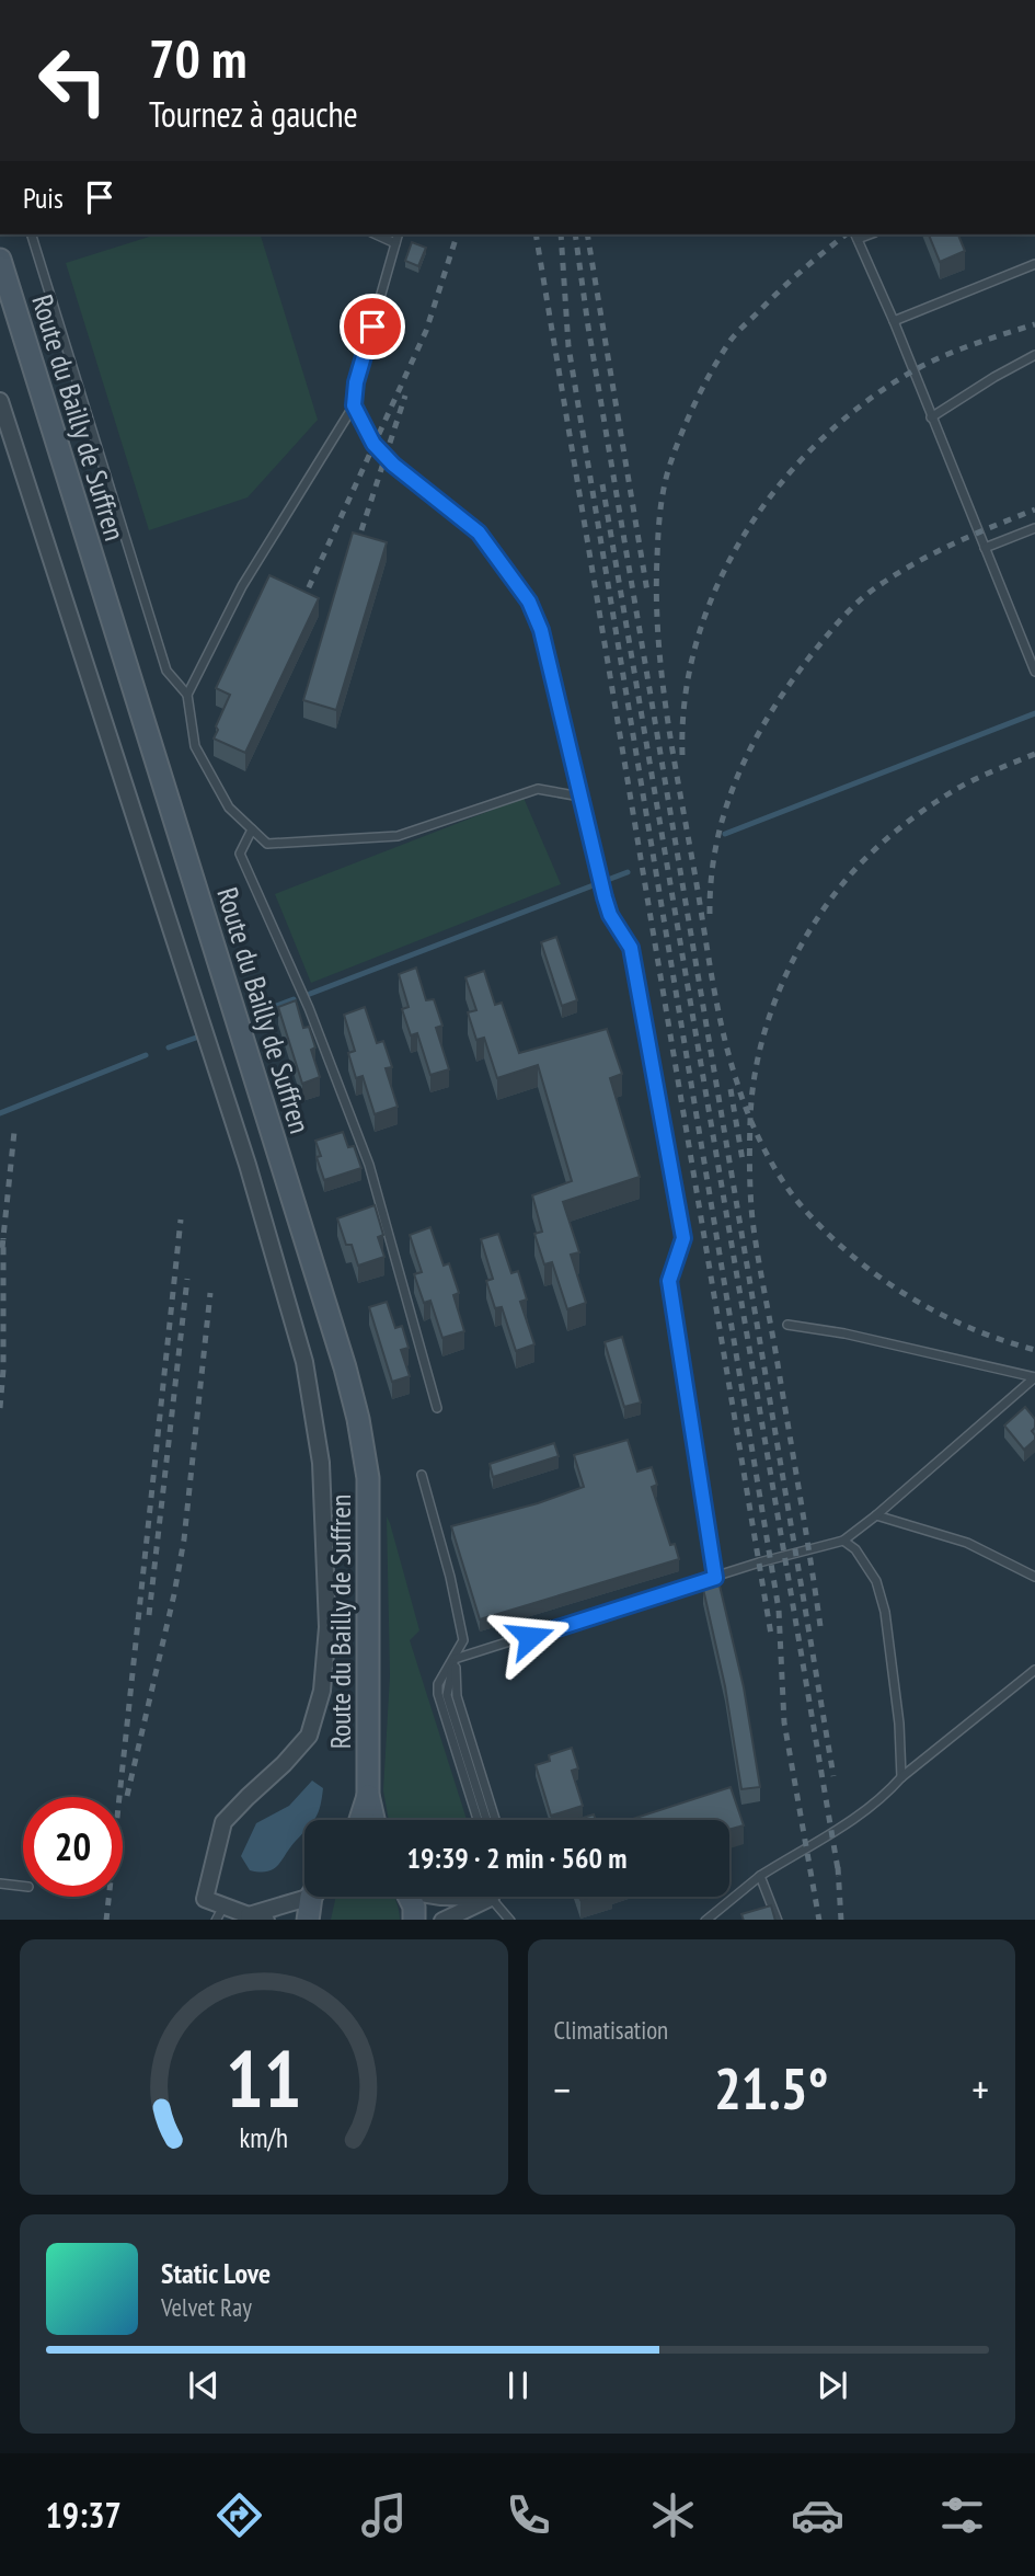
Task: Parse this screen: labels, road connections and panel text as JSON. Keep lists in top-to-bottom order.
{
  "streets": {
    "main road": ["Route du Bailly de Suffren"]
  },
  "page": {
    "turn": ["70 m", "Tournez à gauche"],
    "then": "Puis",
    "limit": "20",
    "trip": "19:39 · 2 min · 560 m",
    "tile": "Climatisation",
    "heat": ["−", "21.5°", "+"],
    "song": ["Static Love", "Velvet Ray"],
    "tabs": "19:37",
    "gauge": ["11", "km/h"]
  }
}
